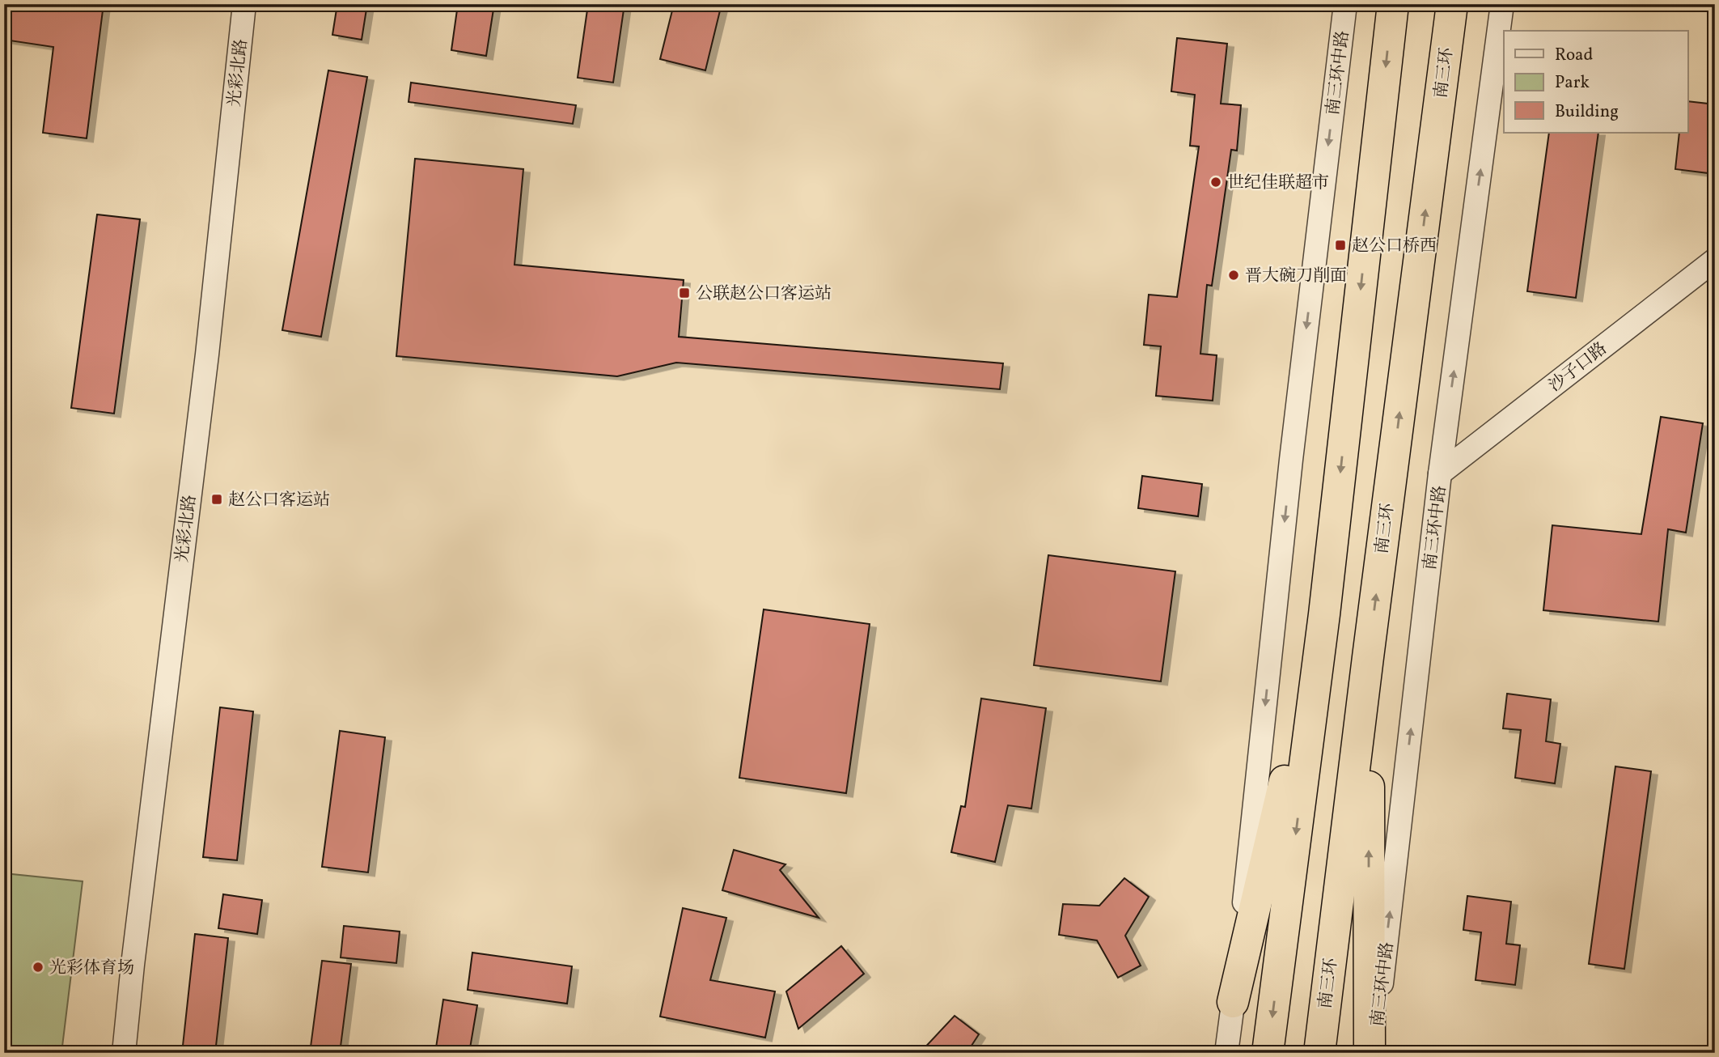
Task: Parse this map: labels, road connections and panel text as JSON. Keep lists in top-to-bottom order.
{
  "streets": {
    "highway": ["南三环"],
    "street": ["光彩北路", "南三环中路", "沙子口路"]
  },
  "crossings": [
    ["南三环中路", "沙子口路"]
  ],
  "places": {
    "other": ["世纪佳联超市", "晋大碗刀削面", "光彩体育场"],
    "transit": ["赵公口桥西", "公联赵公口客运站", "赵公口客运站"]
  },
  "legend": ["Road", "Park", "Building"]
}
